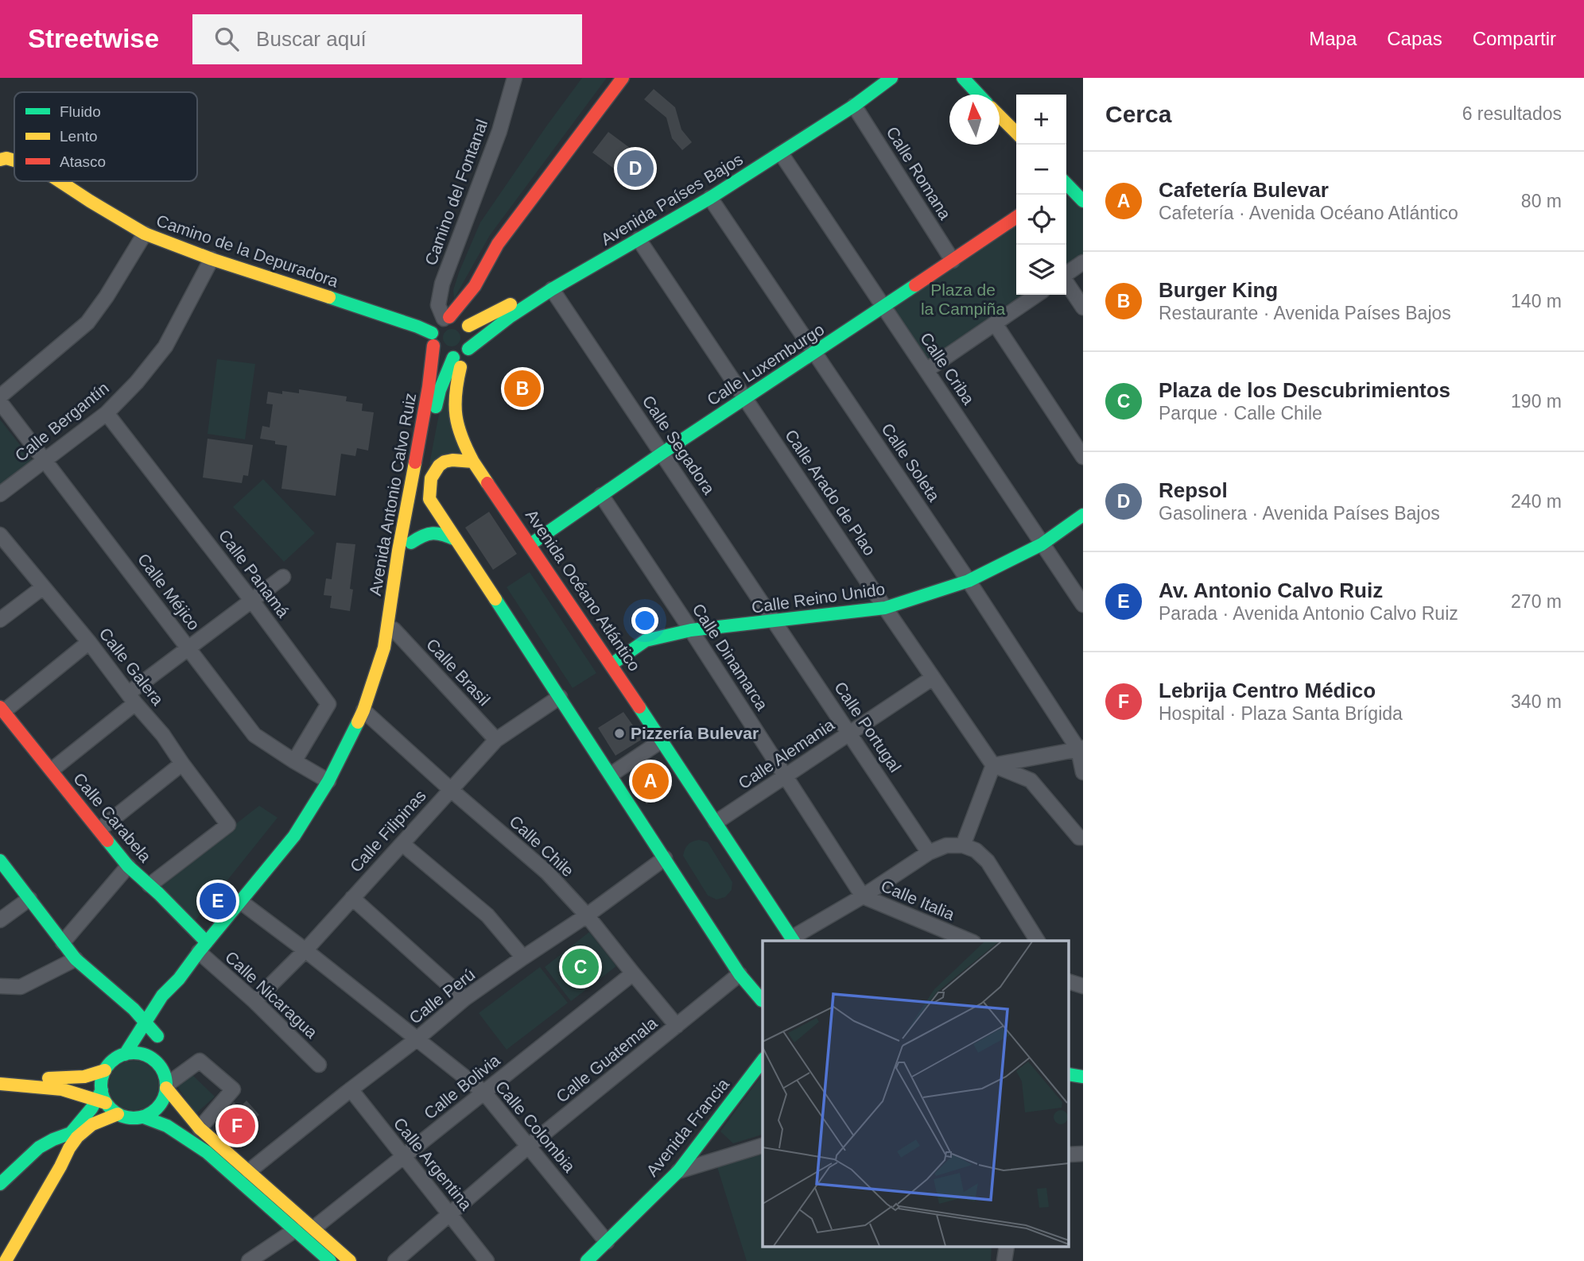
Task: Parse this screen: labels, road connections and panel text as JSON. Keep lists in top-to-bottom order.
{
  "streets": {
    "street": [
      "Calle Romana",
      "Camino del Fontanal",
      "Avenida Países Bajos",
      "Camino de la Depuradora",
      "Calle Luxemburgo",
      "Calle Criba",
      "Calle Bergantín",
      "Calle Segadora",
      "Calle Soleta",
      "Calle Arado de Plao",
      "Avenida Antonio Calvo Ruiz",
      "Calle Panamá",
      "Avenida Océano Atlántico",
      "Calle Méjico",
      "Calle Reino Unido",
      "Calle Dinamarca",
      "Calle Galera",
      "Calle Brasil",
      "Calle Portugal",
      "Calle Alemania",
      "Calle Carabela",
      "Calle Filipinas",
      "Calle Chile",
      "Calle Italia",
      "Calle Nicaragua",
      "Calle Perú",
      "Calle Guatemala",
      "Calle Bolivia",
      "Calle Colombia",
      "Avenida Francia",
      "Calle Argentina"
    ]
  },
  "crossings": [
    ["Calle Romana", "Avenida Países Bajos"],
    ["Calle Romana", "Calle Luxemburgo"],
    ["Camino del Fontanal", "Avenida Países Bajos"],
    ["Camino del Fontanal", "Camino de la Depuradora"],
    ["Camino del Fontanal", "Avenida Antonio Calvo Ruiz"],
    ["Camino del Fontanal", "Avenida Océano Atlántico"],
    ["Avenida Países Bajos", "Camino de la Depuradora"],
    ["Avenida Países Bajos", "Calle Criba"],
    ["Avenida Países Bajos", "Calle Segadora"],
    ["Avenida Países Bajos", "Calle Soleta"],
    ["Avenida Países Bajos", "Calle Arado de Plao"],
    ["Avenida Países Bajos", "Avenida Antonio Calvo Ruiz"],
    ["Avenida Países Bajos", "Avenida Océano Atlántico"],
    ["Camino de la Depuradora", "Calle Bergantín"],
    ["Camino de la Depuradora", "Avenida Antonio Calvo Ruiz"],
    ["Camino de la Depuradora", "Avenida Océano Atlántico"],
    ["Calle Luxemburgo", "Calle Criba"],
    ["Calle Luxemburgo", "Calle Segadora"],
    ["Calle Luxemburgo", "Calle Soleta"],
    ["Calle Luxemburgo", "Calle Arado de Plao"],
    ["Calle Luxemburgo", "Avenida Océano Atlántico"],
    ["Calle Luxemburgo", "Calle Dinamarca"],
    ["Calle Criba", "Calle Reino Unido"],
    ["Calle Bergantín", "Calle Panamá"],
    ["Calle Bergantín", "Calle Méjico"],
    ["Calle Segadora", "Calle Reino Unido"],
    ["Calle Segadora", "Calle Portugal"],
    ["Calle Soleta", "Calle Reino Unido"],
    ["Calle Arado de Plao", "Calle Reino Unido"],
    ["Calle Arado de Plao", "Calle Alemania"],
    ["Avenida Antonio Calvo Ruiz", "Avenida Océano Atlántico"],
    ["Avenida Antonio Calvo Ruiz", "Calle Méjico"],
    ["Avenida Antonio Calvo Ruiz", "Calle Brasil"],
    ["Avenida Antonio Calvo Ruiz", "Calle Carabela"],
    ["Avenida Antonio Calvo Ruiz", "Calle Chile"],
    ["Avenida Antonio Calvo Ruiz", "Calle Nicaragua"],
    ["Avenida Antonio Calvo Ruiz", "Calle Colombia"],
    ["Calle Panamá", "Calle Méjico"],
    ["Avenida Océano Atlántico", "Calle Reino Unido"],
    ["Avenida Océano Atlántico", "Calle Alemania"],
    ["Avenida Océano Atlántico", "Calle Italia"],
    ["Calle Reino Unido", "Calle Dinamarca"],
    ["Calle Reino Unido", "Calle Portugal"],
    ["Calle Dinamarca", "Calle Alemania"],
    ["Calle Dinamarca", "Calle Italia"],
    ["Calle Galera", "Calle Carabela"],
    ["Calle Brasil", "Calle Filipinas"],
    ["Calle Portugal", "Calle Alemania"],
    ["Calle Carabela", "Calle Nicaragua"],
    ["Calle Filipinas", "Calle Chile"],
    ["Calle Filipinas", "Calle Nicaragua"],
    ["Calle Filipinas", "Calle Colombia"],
    ["Calle Chile", "Calle Perú"],
    ["Calle Chile", "Calle Guatemala"],
    ["Calle Chile", "Calle Bolivia"],
    ["Calle Perú", "Calle Colombia"],
    ["Calle Perú", "Calle Argentina"],
    ["Calle Guatemala", "Calle Colombia"],
    ["Calle Guatemala", "Calle Argentina"],
    ["Calle Bolivia", "Calle Colombia"],
    ["Calle Bolivia", "Calle Argentina"],
    ["Calle Colombia", "Avenida Francia"]
  ],
  "parks": ["Plaza de la Campiña"],
  "places": ["Pizzería Bulevar"],
  "legend": ["Fluido", "Lento", "Atasco"],
  "north": "top",
  "page": {
    "header": "Streetwise",
    "search": "Buscar aquí",
    "nav": ["Mapa", "Capas", "Compartir"],
    "heading": ["Cerca", "6 resultados"],
    "map_buttons": ["+", "−"],
    "pins": [
      "D",
      "B",
      "A",
      "E",
      "C",
      "F"
    ],
    "list": [
      {
        "mark": "A",
        "name": "Cafetería Bulevar",
        "note": "Cafetería · Avenida Océano Atlántico",
        "value": "80 m"
      },
      {
        "mark": "B",
        "name": "Burger King",
        "note": "Restaurante · Avenida Países Bajos",
        "value": "140 m"
      },
      {
        "mark": "C",
        "name": "Plaza de los Descubrimientos",
        "note": "Parque · Calle Chile",
        "value": "190 m"
      },
      {
        "mark": "D",
        "name": "Repsol",
        "note": "Gasolinera · Avenida Países Bajos",
        "value": "240 m"
      },
      {
        "mark": "E",
        "name": "Av. Antonio Calvo Ruiz",
        "note": "Parada · Avenida Antonio Calvo Ruiz",
        "value": "270 m"
      },
      {
        "mark": "F",
        "name": "Lebrija Centro Médico",
        "note": "Hospital · Plaza Santa Brígida",
        "value": "340 m"
      }
    ]
  }
}
